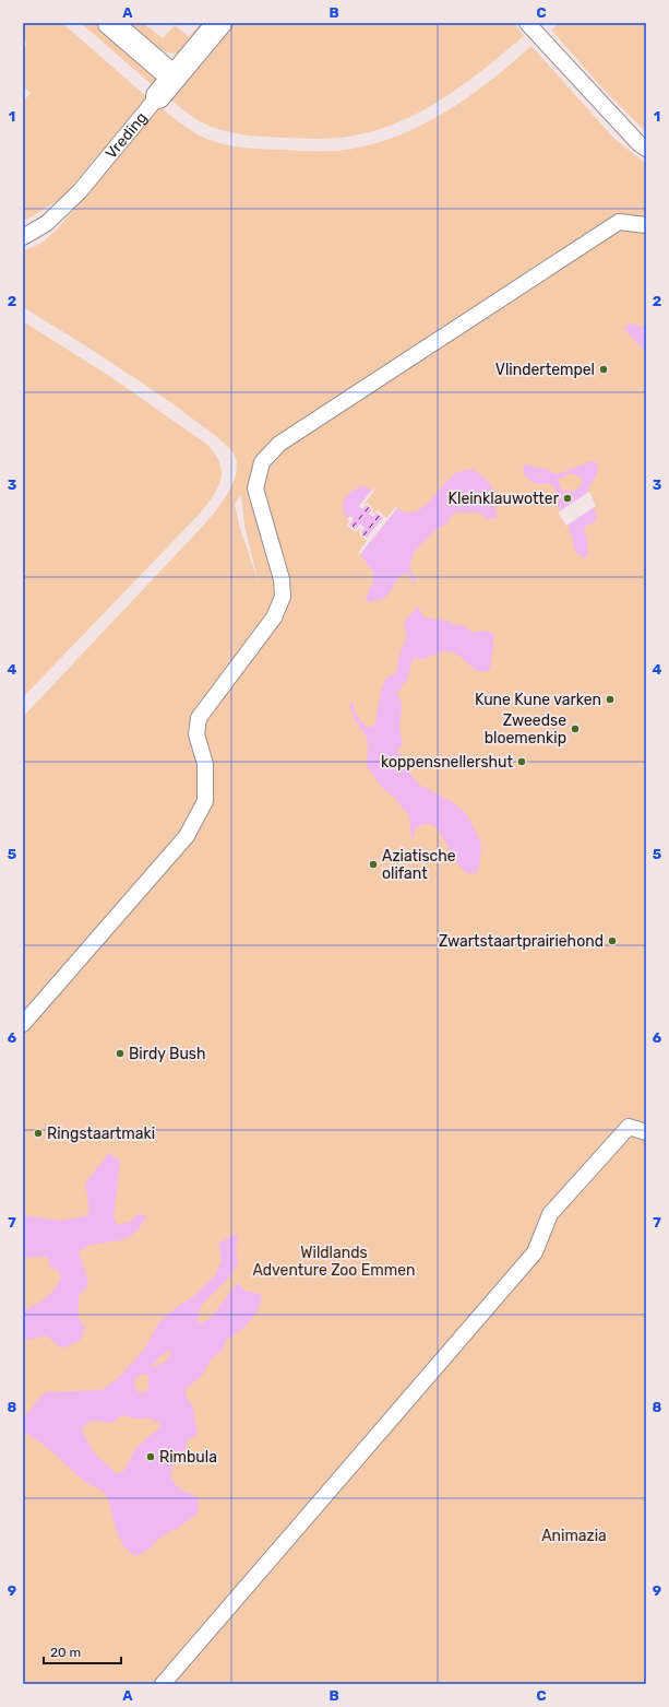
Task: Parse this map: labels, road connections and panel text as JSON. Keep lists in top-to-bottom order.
{
  "streets": {
    "street": ["Vreding"]
  },
  "parks": ["Wildlands Adventure Zoo Emmen", "Animazia"],
  "places": [
    "Vlindertempel",
    "Kleinklauwotter",
    "Kune Kune varken",
    "Zweedse bloemenkip",
    "koppensnellershut",
    "Aziatische olifant",
    "Zwartstaartprairiehond",
    "Birdy Bush",
    "Ringstaartmaki",
    "Rimbula"
  ],
  "scale_bar": "20 m",
  "grid": {
    "columns": ["A", "B", "C"],
    "rows": [
      "1",
      "2",
      "3",
      "4",
      "5",
      "6",
      "7",
      "8",
      "9"
    ]
  }
}
